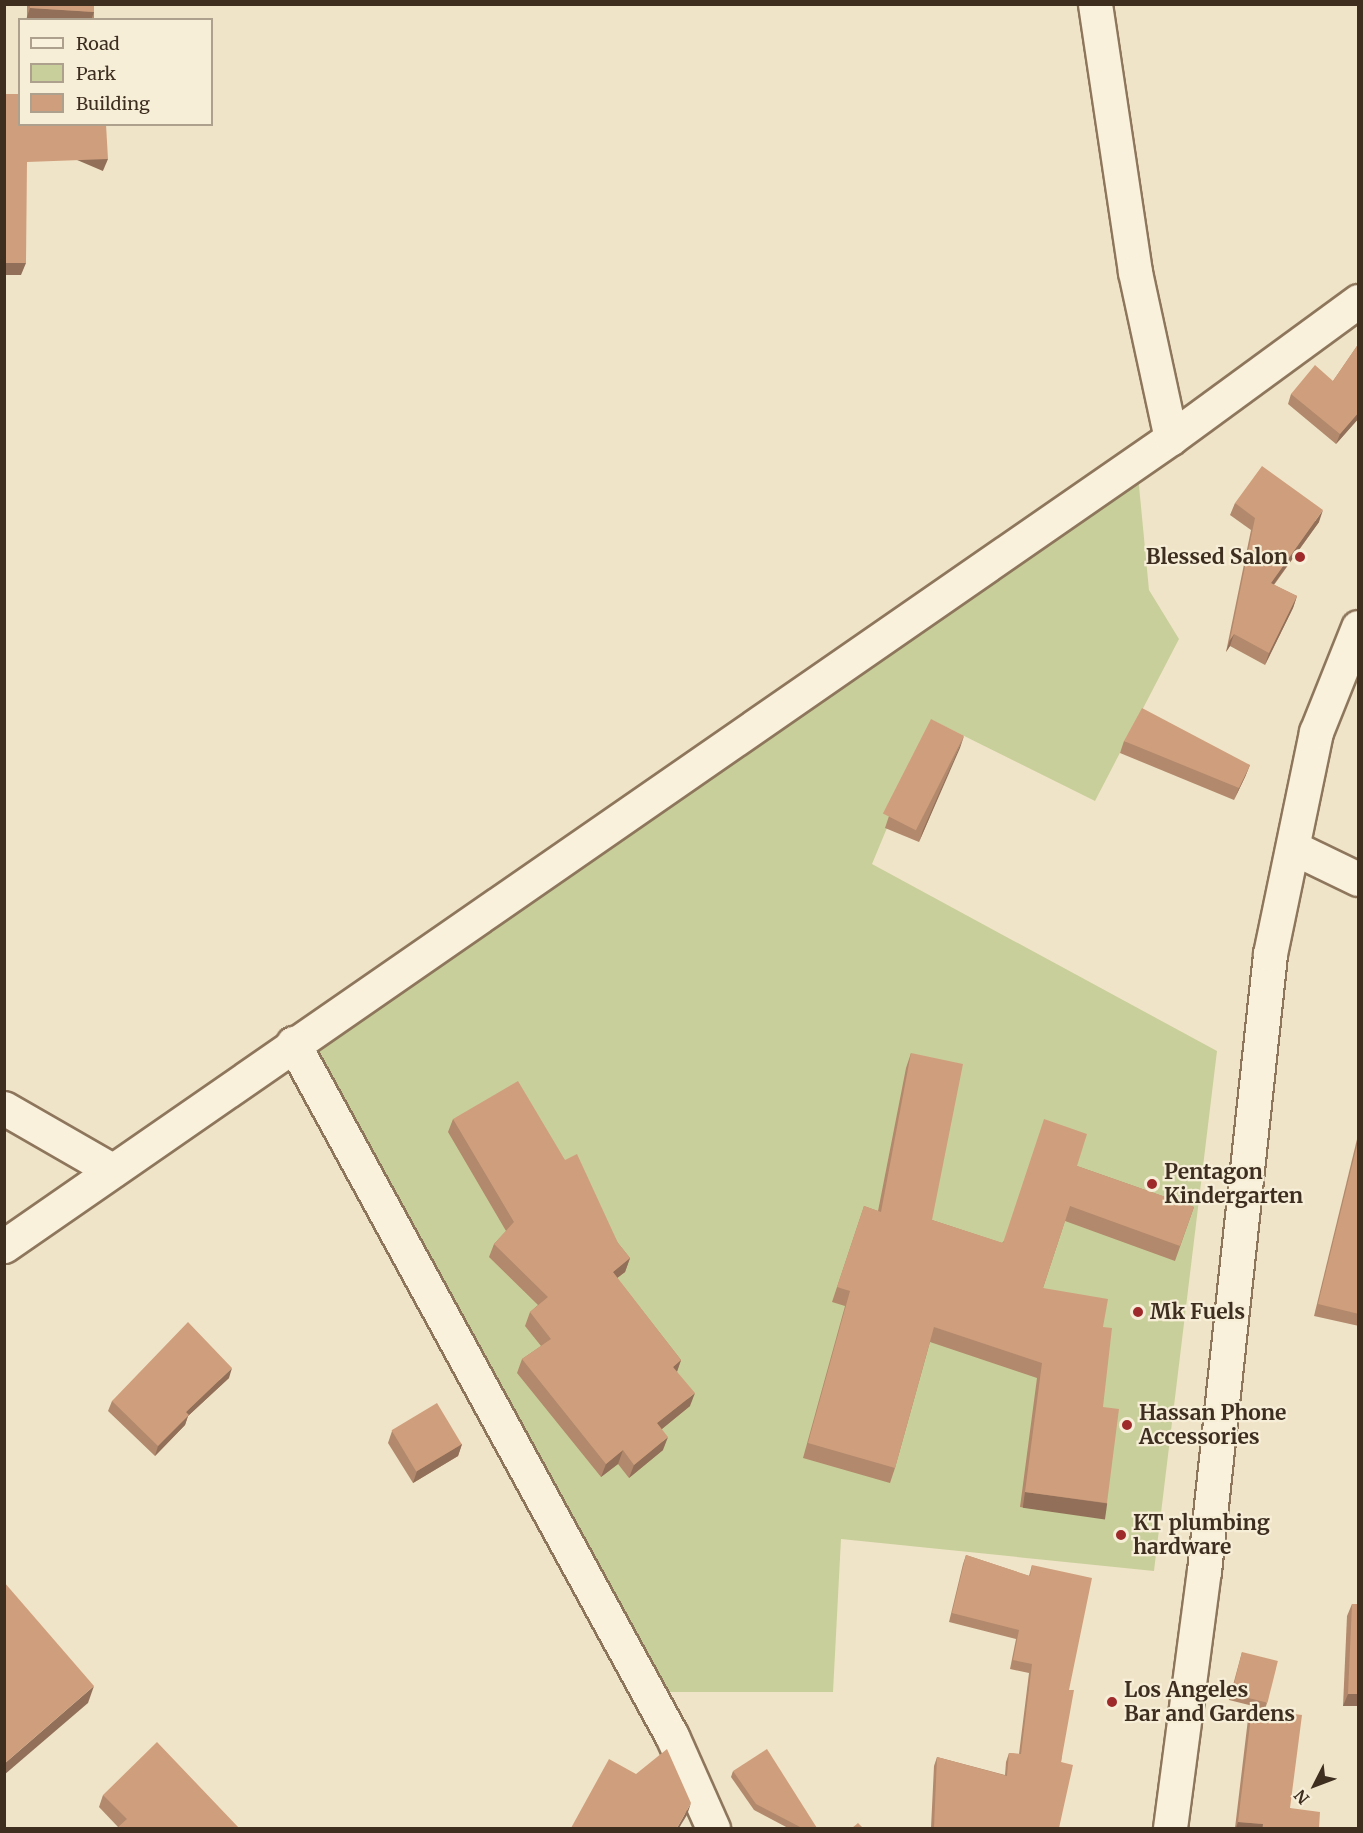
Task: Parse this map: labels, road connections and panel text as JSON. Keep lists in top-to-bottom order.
{
  "places": [
    "Blessed Salon",
    "Pentagon Kindergarten",
    "Mk Fuels",
    "Hassan Phone Accessories",
    "KT plumbing hardware",
    "Los Angeles Bar and Gardens"
  ],
  "legend": ["Road", "Park", "Building"],
  "north": "bottom left"
}
